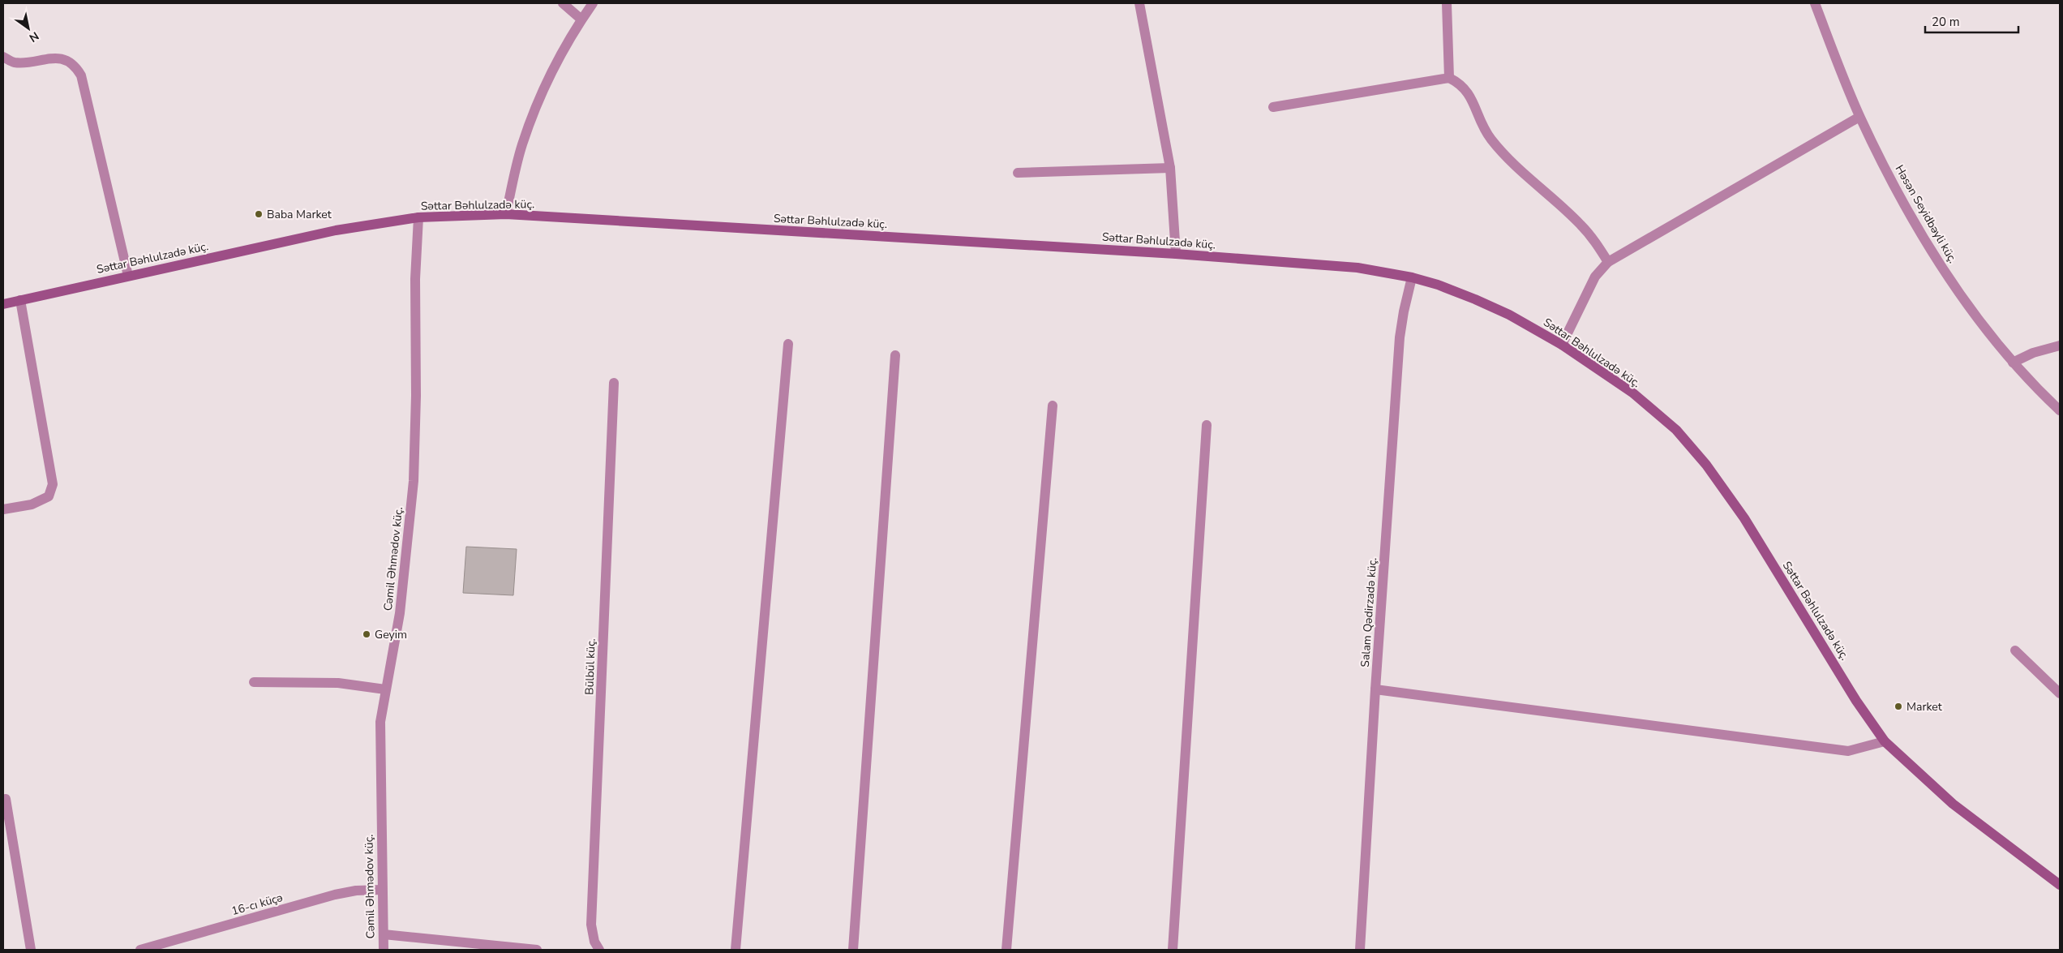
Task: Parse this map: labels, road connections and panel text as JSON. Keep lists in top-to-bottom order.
{
  "streets": {
    "street": [
      "Səttar Bəhlulzadə küç.",
      "Həsən Seyidbəyli küç.",
      "Cəmil Əhmədov küç.",
      "Salam Qədirzadə küç.",
      "Bülbül küç.",
      "16-cı küçə"
    ]
  },
  "crossings": [
    ["Səttar Bəhlulzadə küç.", "Cəmil Əhmədov küç."],
    ["Səttar Bəhlulzadə küç.", "Salam Qədirzadə küç."],
    ["Cəmil Əhmədov küç.", "16-cı küçə"]
  ],
  "places": ["Baba Market", "Geyim", "Market"],
  "scale_bar": "20 m",
  "north": "bottom right"
}
